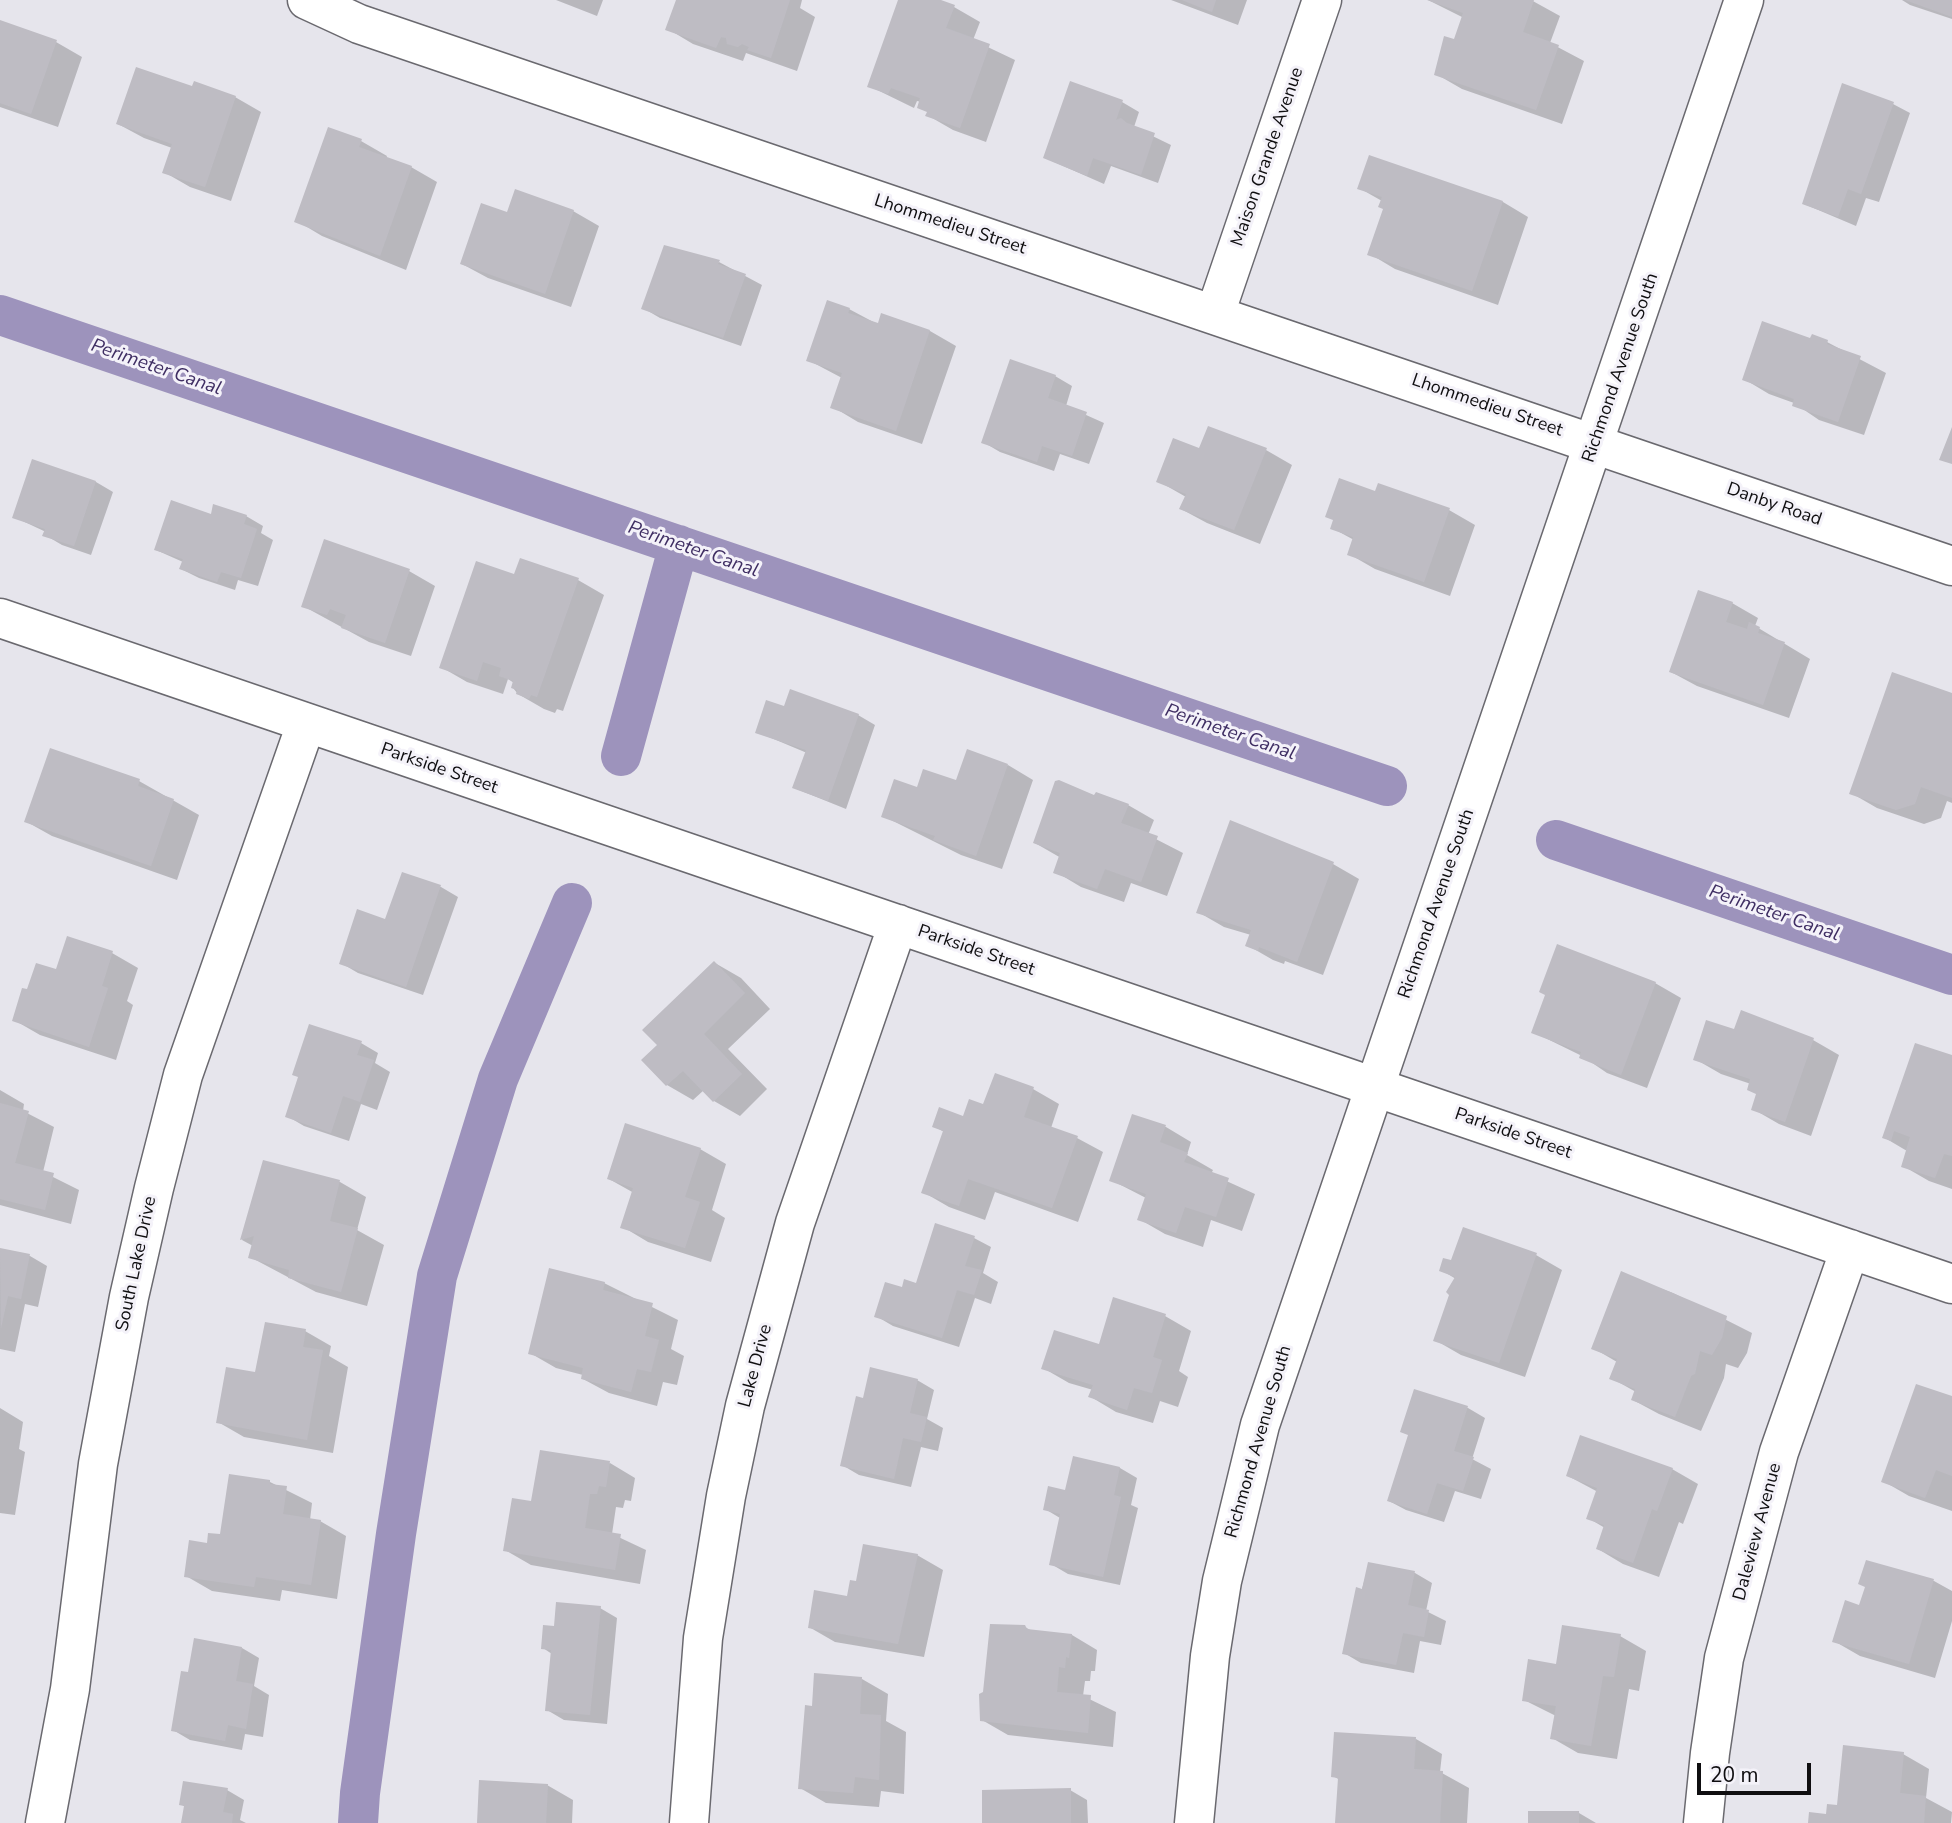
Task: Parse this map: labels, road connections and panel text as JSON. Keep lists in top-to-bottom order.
{
  "streets": {
    "street": [
      "Maison Grande Avenue",
      "Lhommedieu Street",
      "Richmond Avenue South",
      "Danby Road",
      "Parkside Street",
      "South Lake Drive",
      "Lake Drive",
      "Daleview Avenue"
    ]
  },
  "crossings": [
    ["Maison Grande Avenue", "Lhommedieu Street"],
    ["Lhommedieu Street", "Richmond Avenue South"],
    ["Lhommedieu Street", "Danby Road"],
    ["Richmond Avenue South", "Danby Road"],
    ["Richmond Avenue South", "Parkside Street"],
    ["Parkside Street", "South Lake Drive"],
    ["Parkside Street", "Lake Drive"],
    ["Parkside Street", "Daleview Avenue"]
  ],
  "water": ["Perimeter Canal"],
  "scale_bar": "20 m"
}
